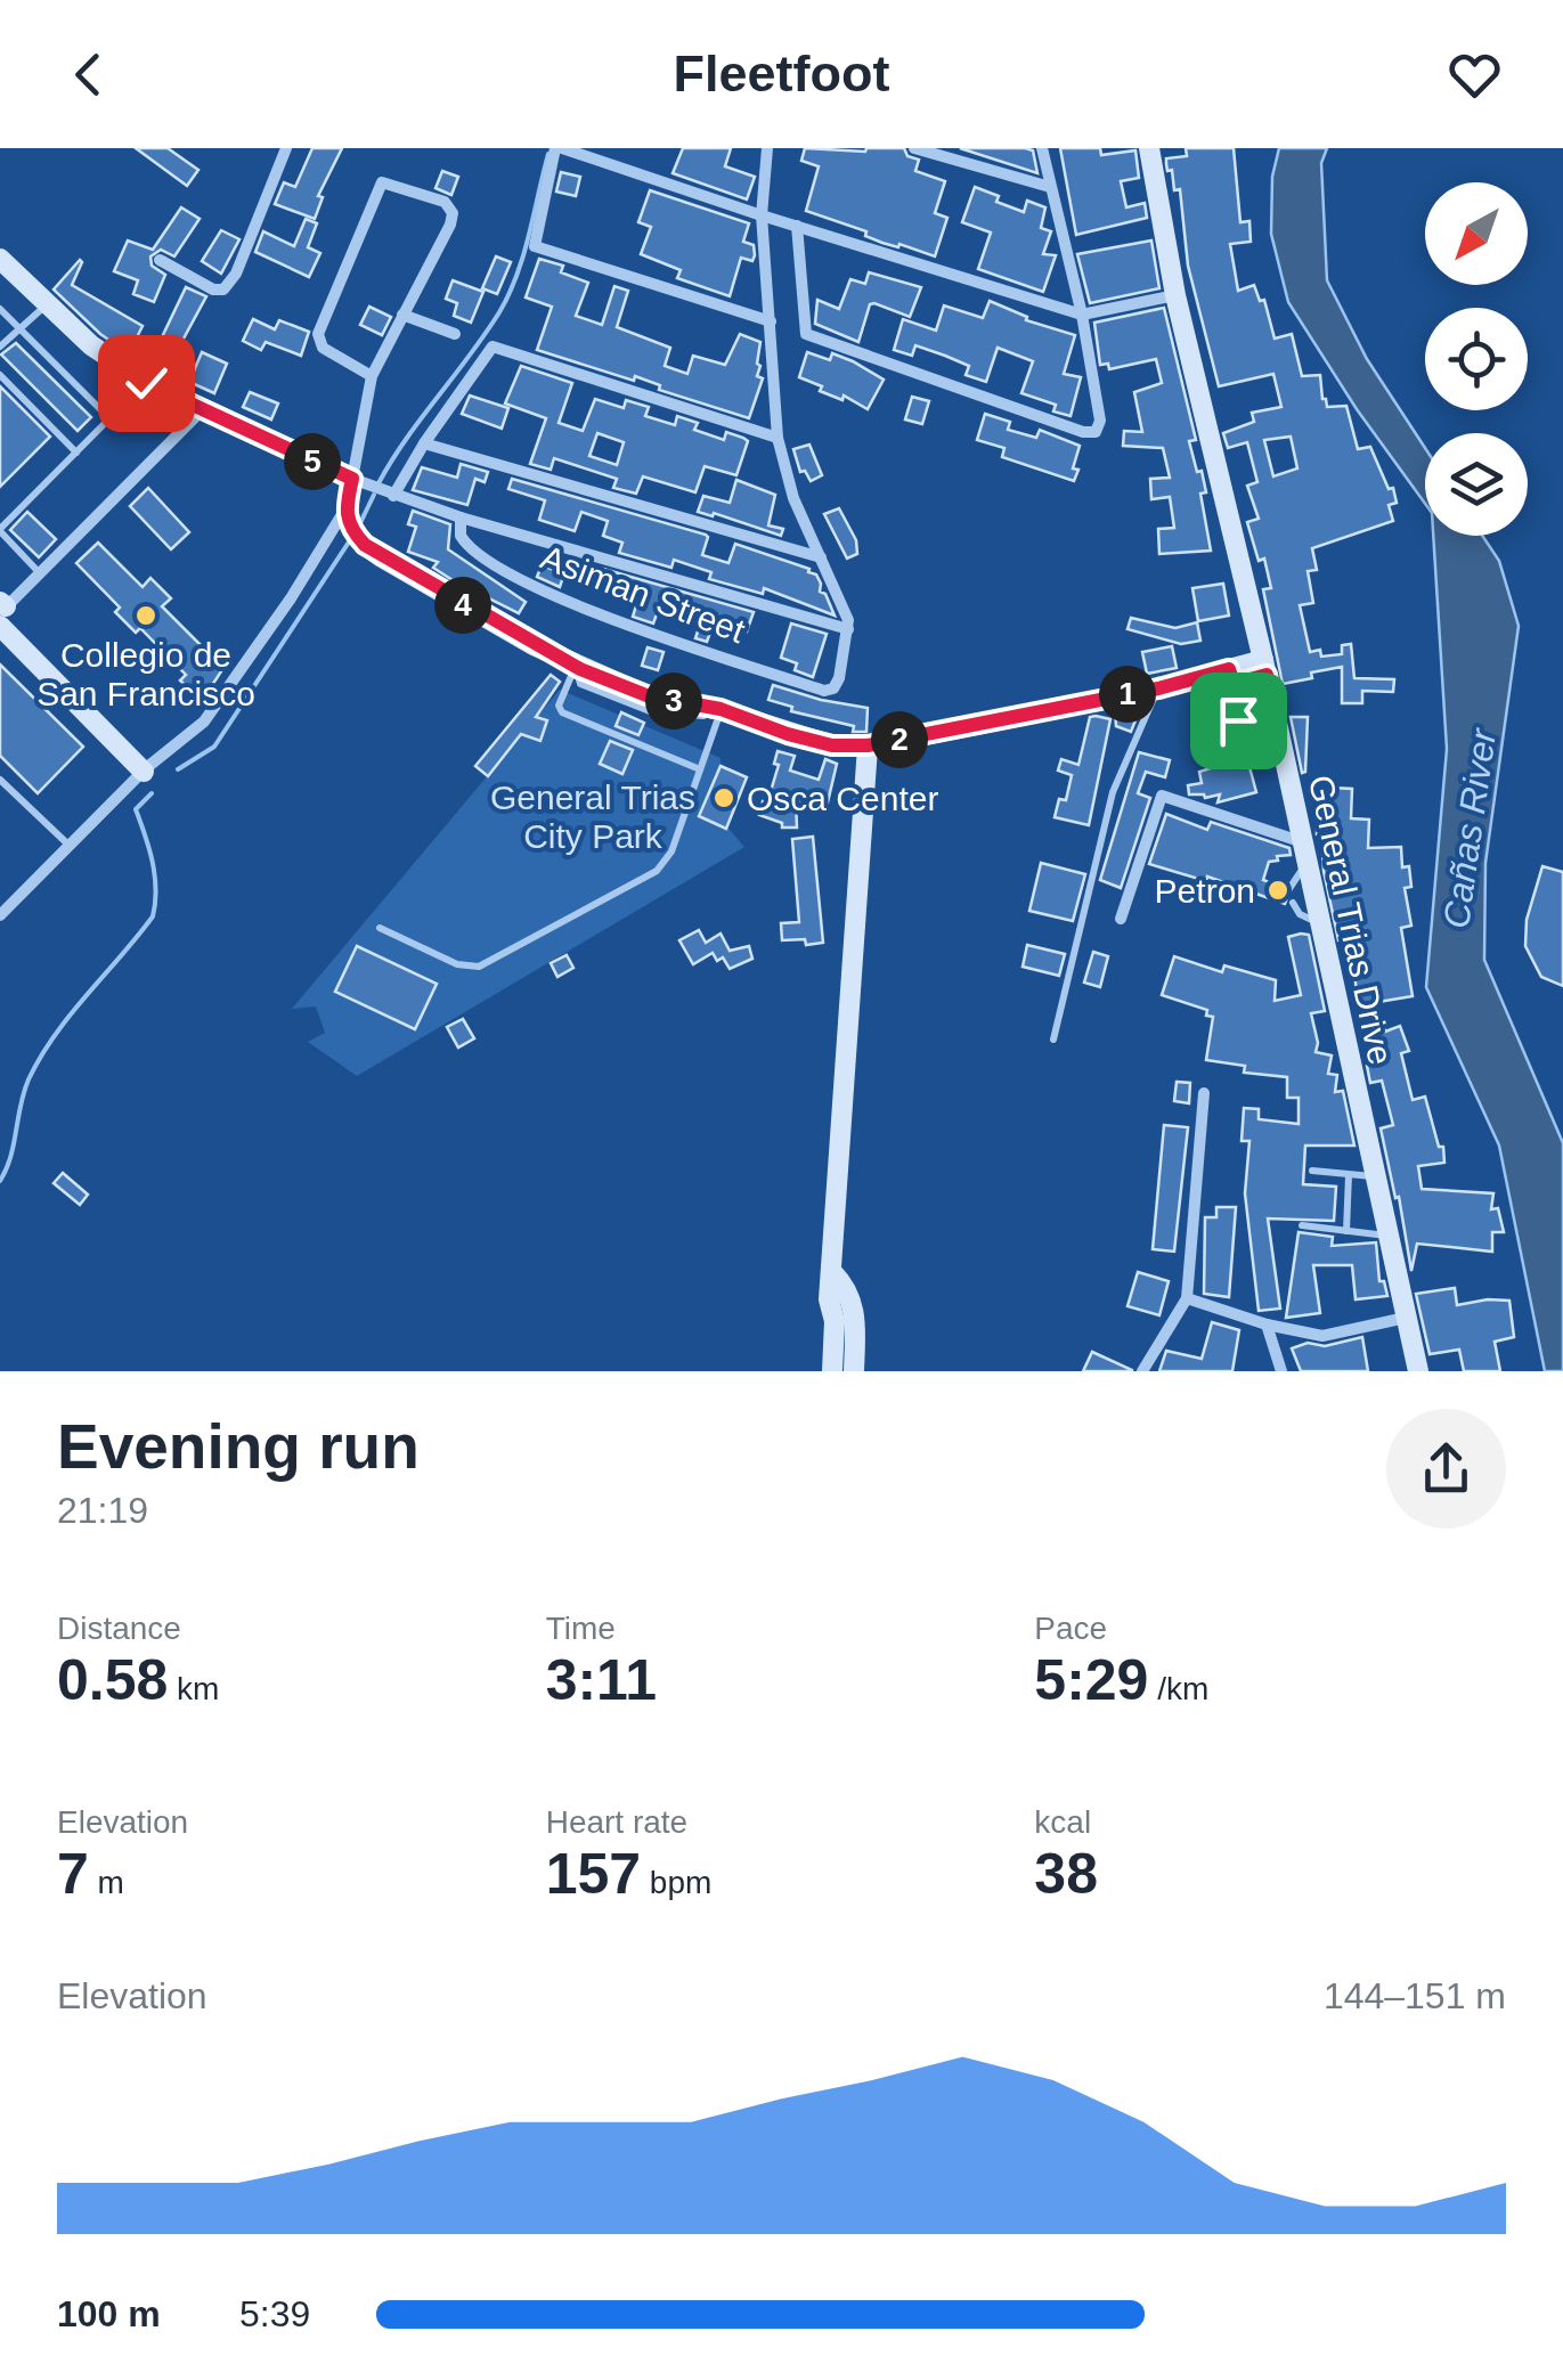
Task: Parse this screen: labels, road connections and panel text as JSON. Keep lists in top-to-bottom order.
{
  "streets": {
    "street": ["Asiman Street", "General Trias Drive"]
  },
  "water": ["Cañas River"],
  "parks": ["General Trias City Park"],
  "places": ["Collegio de San Francisco", "Osca Center", "Petron"],
  "north": "bottom left",
  "page": {
    "header": "Fleetfoot",
    "pins": [
      "5",
      "4",
      "1",
      "3",
      "2"
    ],
    "heading": ["Evening run", "21:19"],
    "stats": [
      ["Distance", "0.58 km"],
      ["Time", "3:11"],
      ["Pace", "5:29 /km"],
      ["Elevation", "7 m"],
      ["Heart rate", "157 bpm"],
      ["kcal", "38"]
    ],
    "chart": ["Elevation", "144–151 m"],
    "list": [
      {
        "name": "100 m",
        "note": "5:39"
      }
    ]
  }
}
